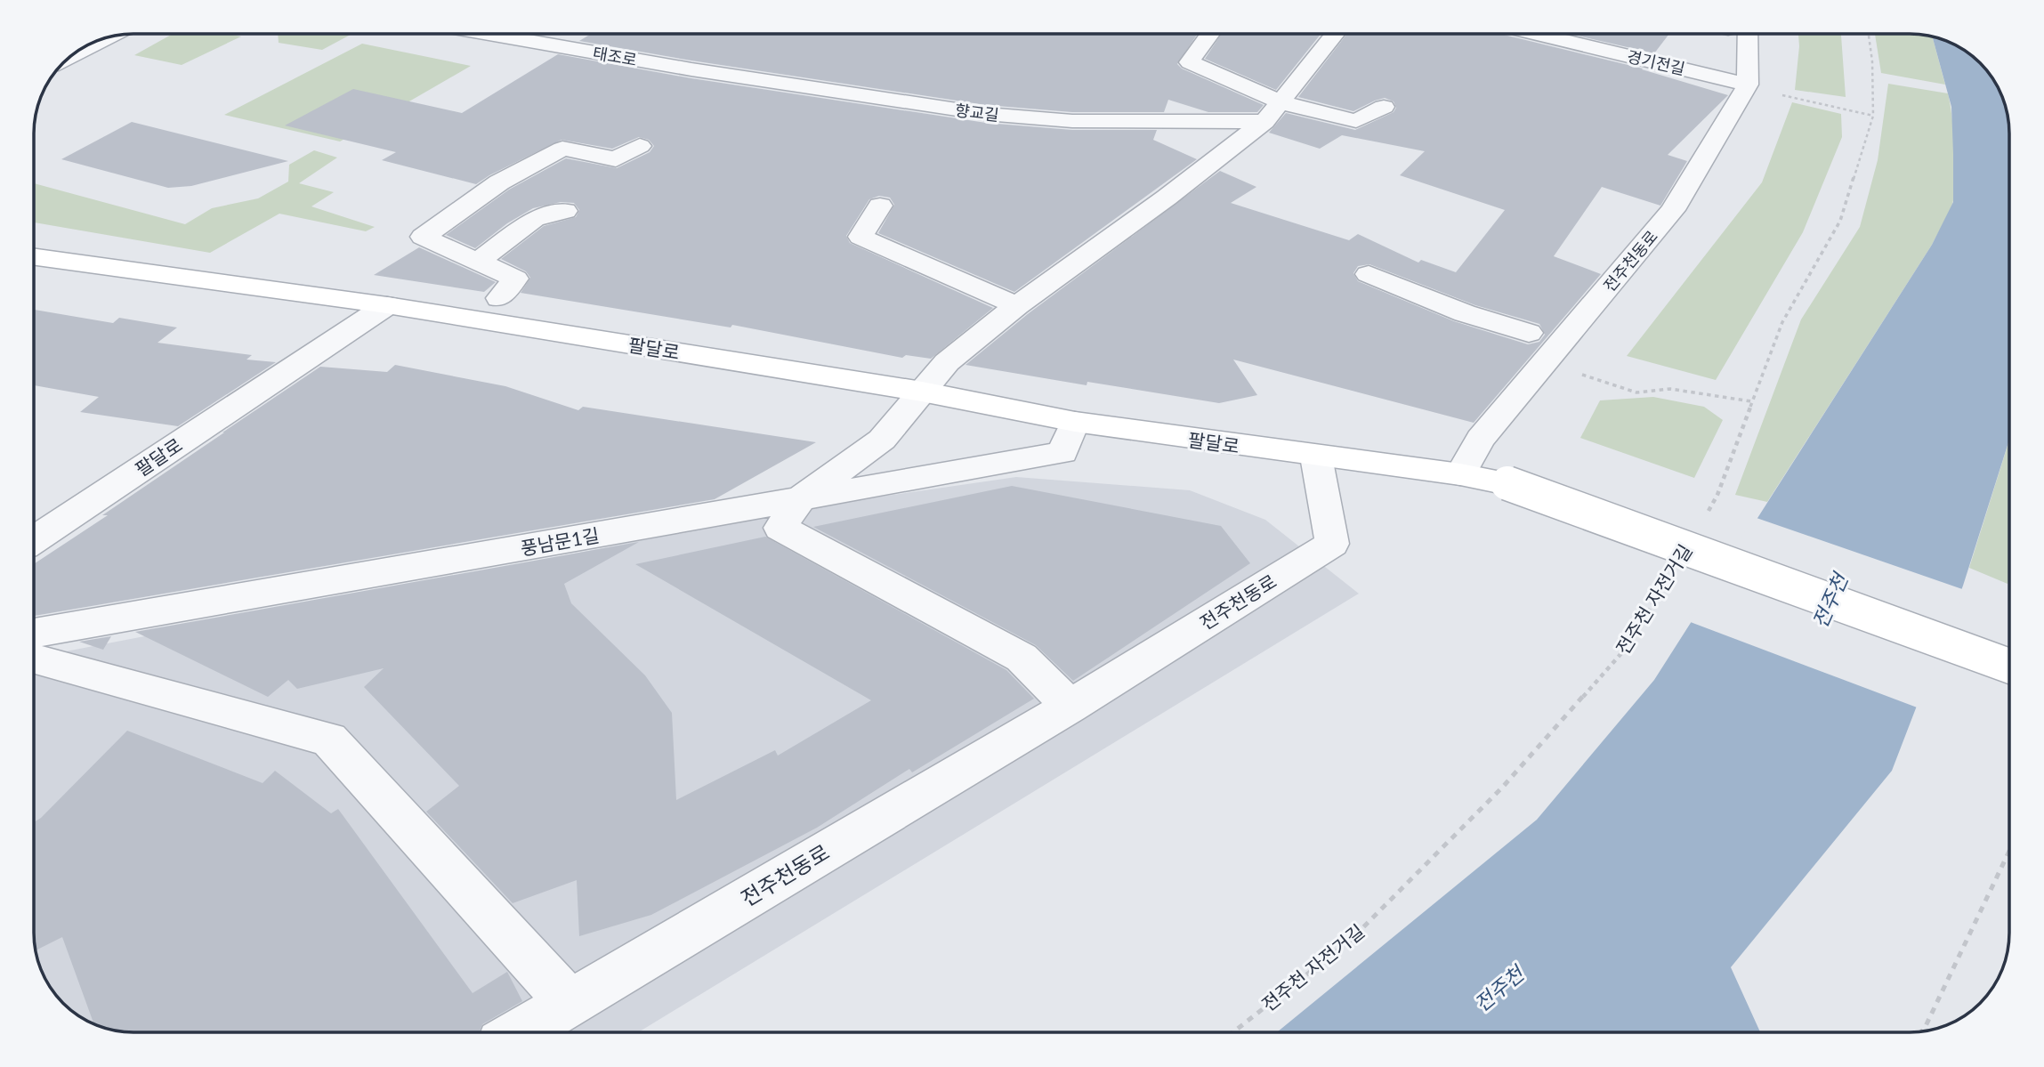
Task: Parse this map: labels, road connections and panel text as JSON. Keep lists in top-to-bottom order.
{
  "streets": {
    "street": [
      "태조로",
      "경기전길",
      "향교길",
      "전주천동로",
      "팔달로",
      "풍남문1길"
    ],
    "path": ["전주천 자전거길"]
  },
  "crossings": [
    ["태조로", "향교길"],
    ["경기전길", "전주천동로"],
    ["전주천동로", "팔달로"],
    ["팔달로", "풍남문1길"]
  ],
  "water": ["전주천"]
}
